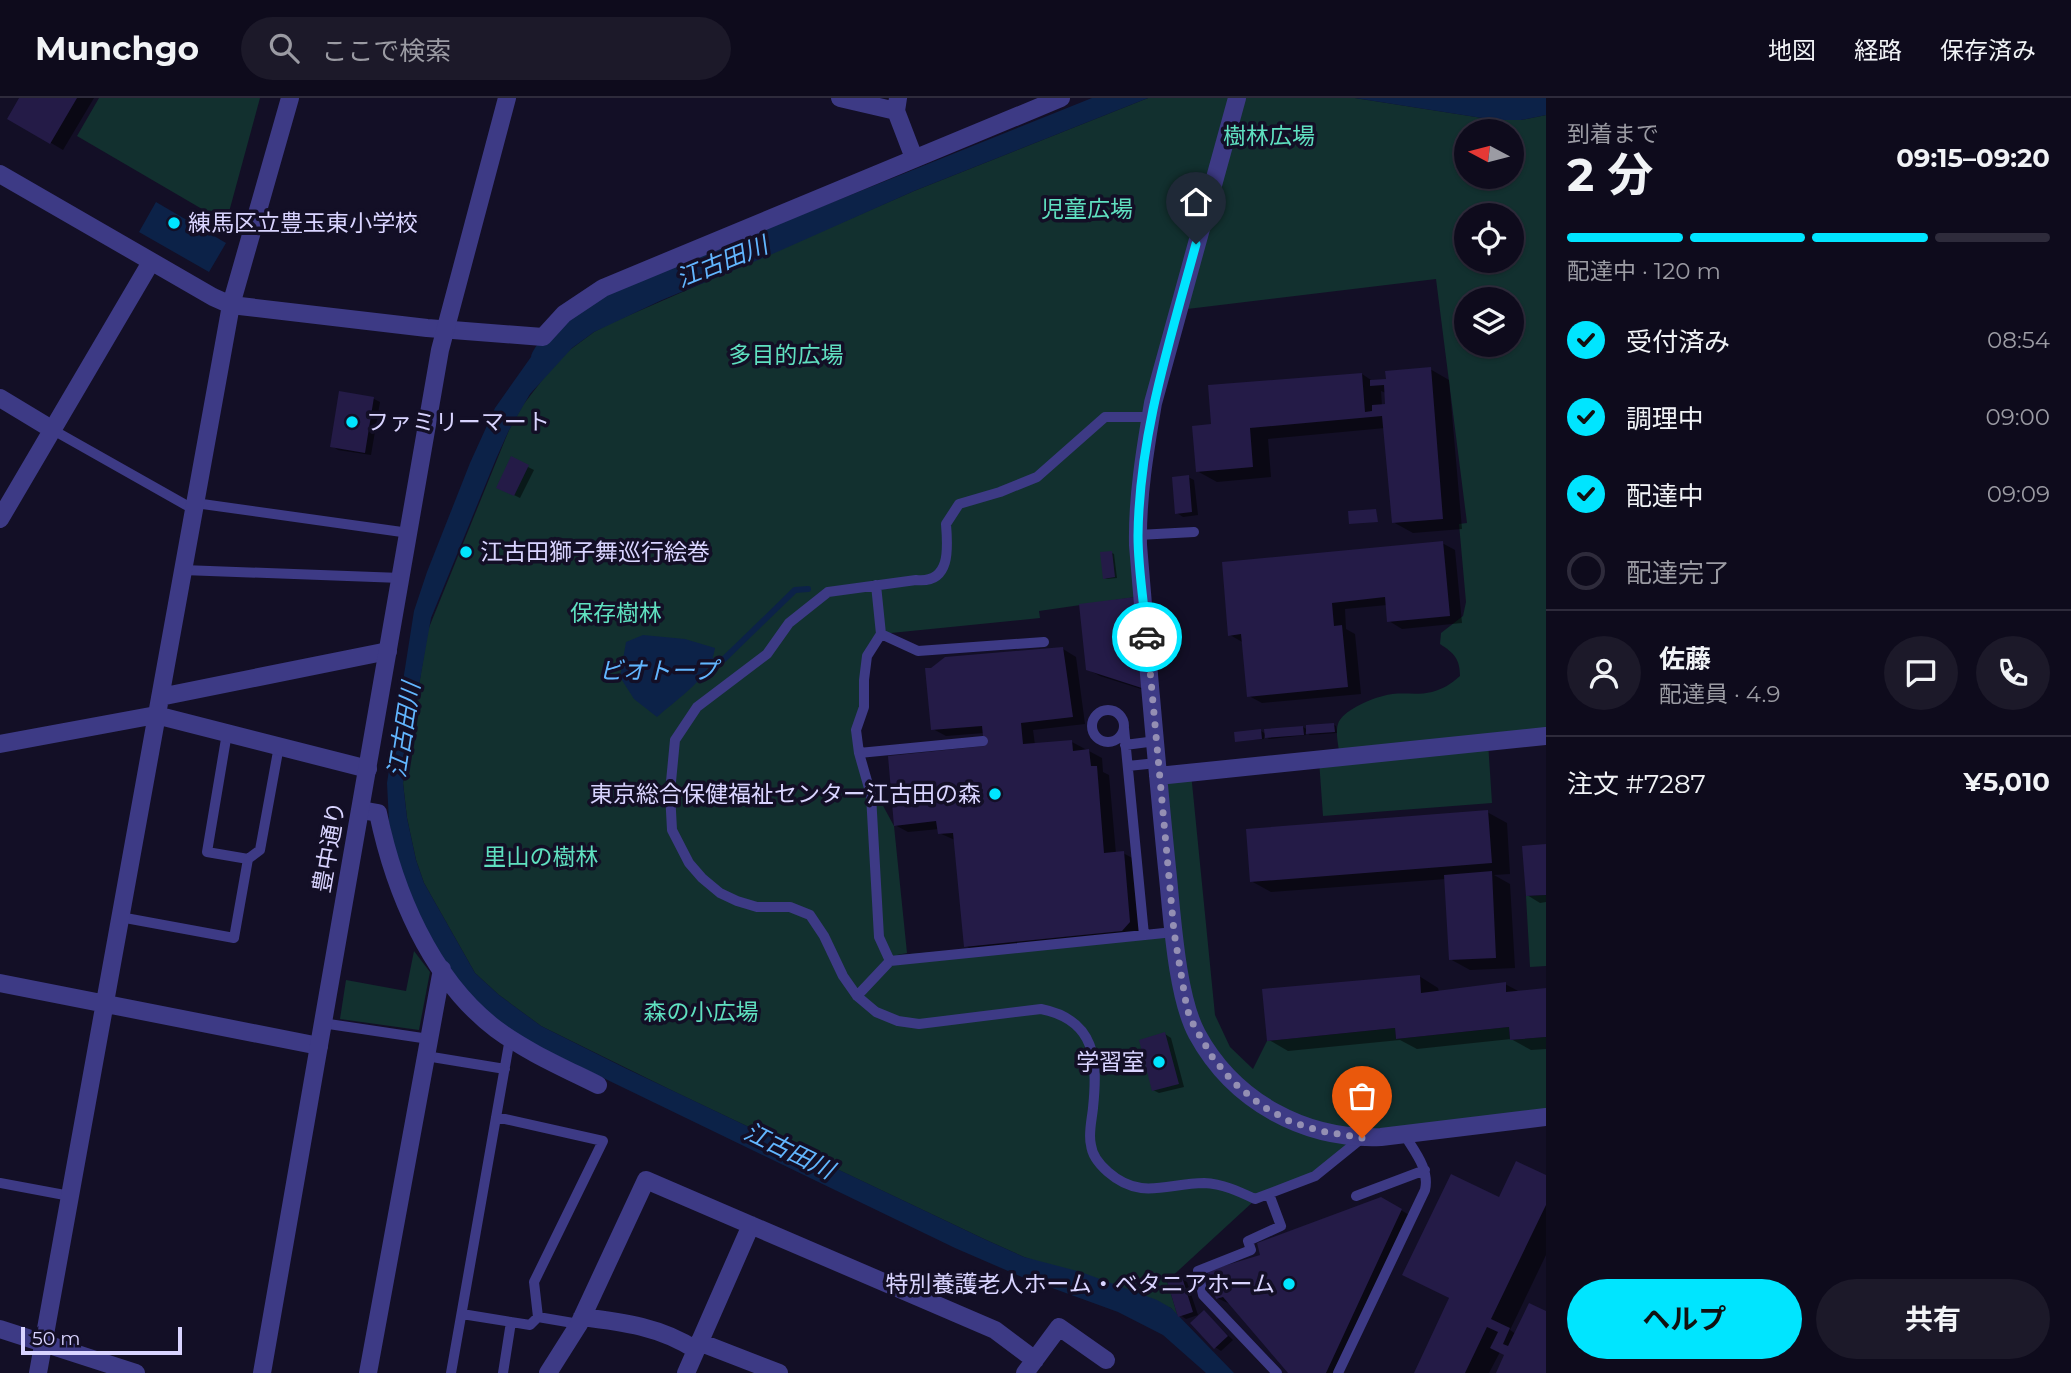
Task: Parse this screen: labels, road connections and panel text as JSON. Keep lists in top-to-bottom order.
{
  "streets": {
    "street": ["豊中通り"]
  },
  "water": ["江古田川", "ビオトープ"],
  "parks": [
    "樹林広場",
    "児童広場",
    "多目的広場",
    "保存樹林",
    "里山の樹林",
    "森の小広場"
  ],
  "places": [
    "練馬区立豊玉東小学校",
    "ファミリーマート",
    "江古田獅子舞巡行絵巻",
    "東京総合保健福祉センター江古田の森",
    "学習室",
    "特別養護老人ホーム・ベタニアホーム"
  ],
  "scale_bar": "50 m",
  "north": "left",
  "page": {
    "header": "Munchgo",
    "search": "ここで検索",
    "nav": ["地図", "経路", "保存済み"],
    "heading": ["2 分", "到着まで", "09:15–09:20"],
    "panel": [
      "佐藤",
      "配達員 · 4.9",
      "注文 #7287",
      "¥5,010"
    ],
    "bar": "配達中 · 120 m",
    "list": [
      ["受付済み", "08:54"],
      ["調理中", "09:00"],
      ["配達中", "09:09"],
      "配達完了"
    ],
    "buttons": ["ヘルプ", "共有"],
    "scale": "50 m"
  }
}
